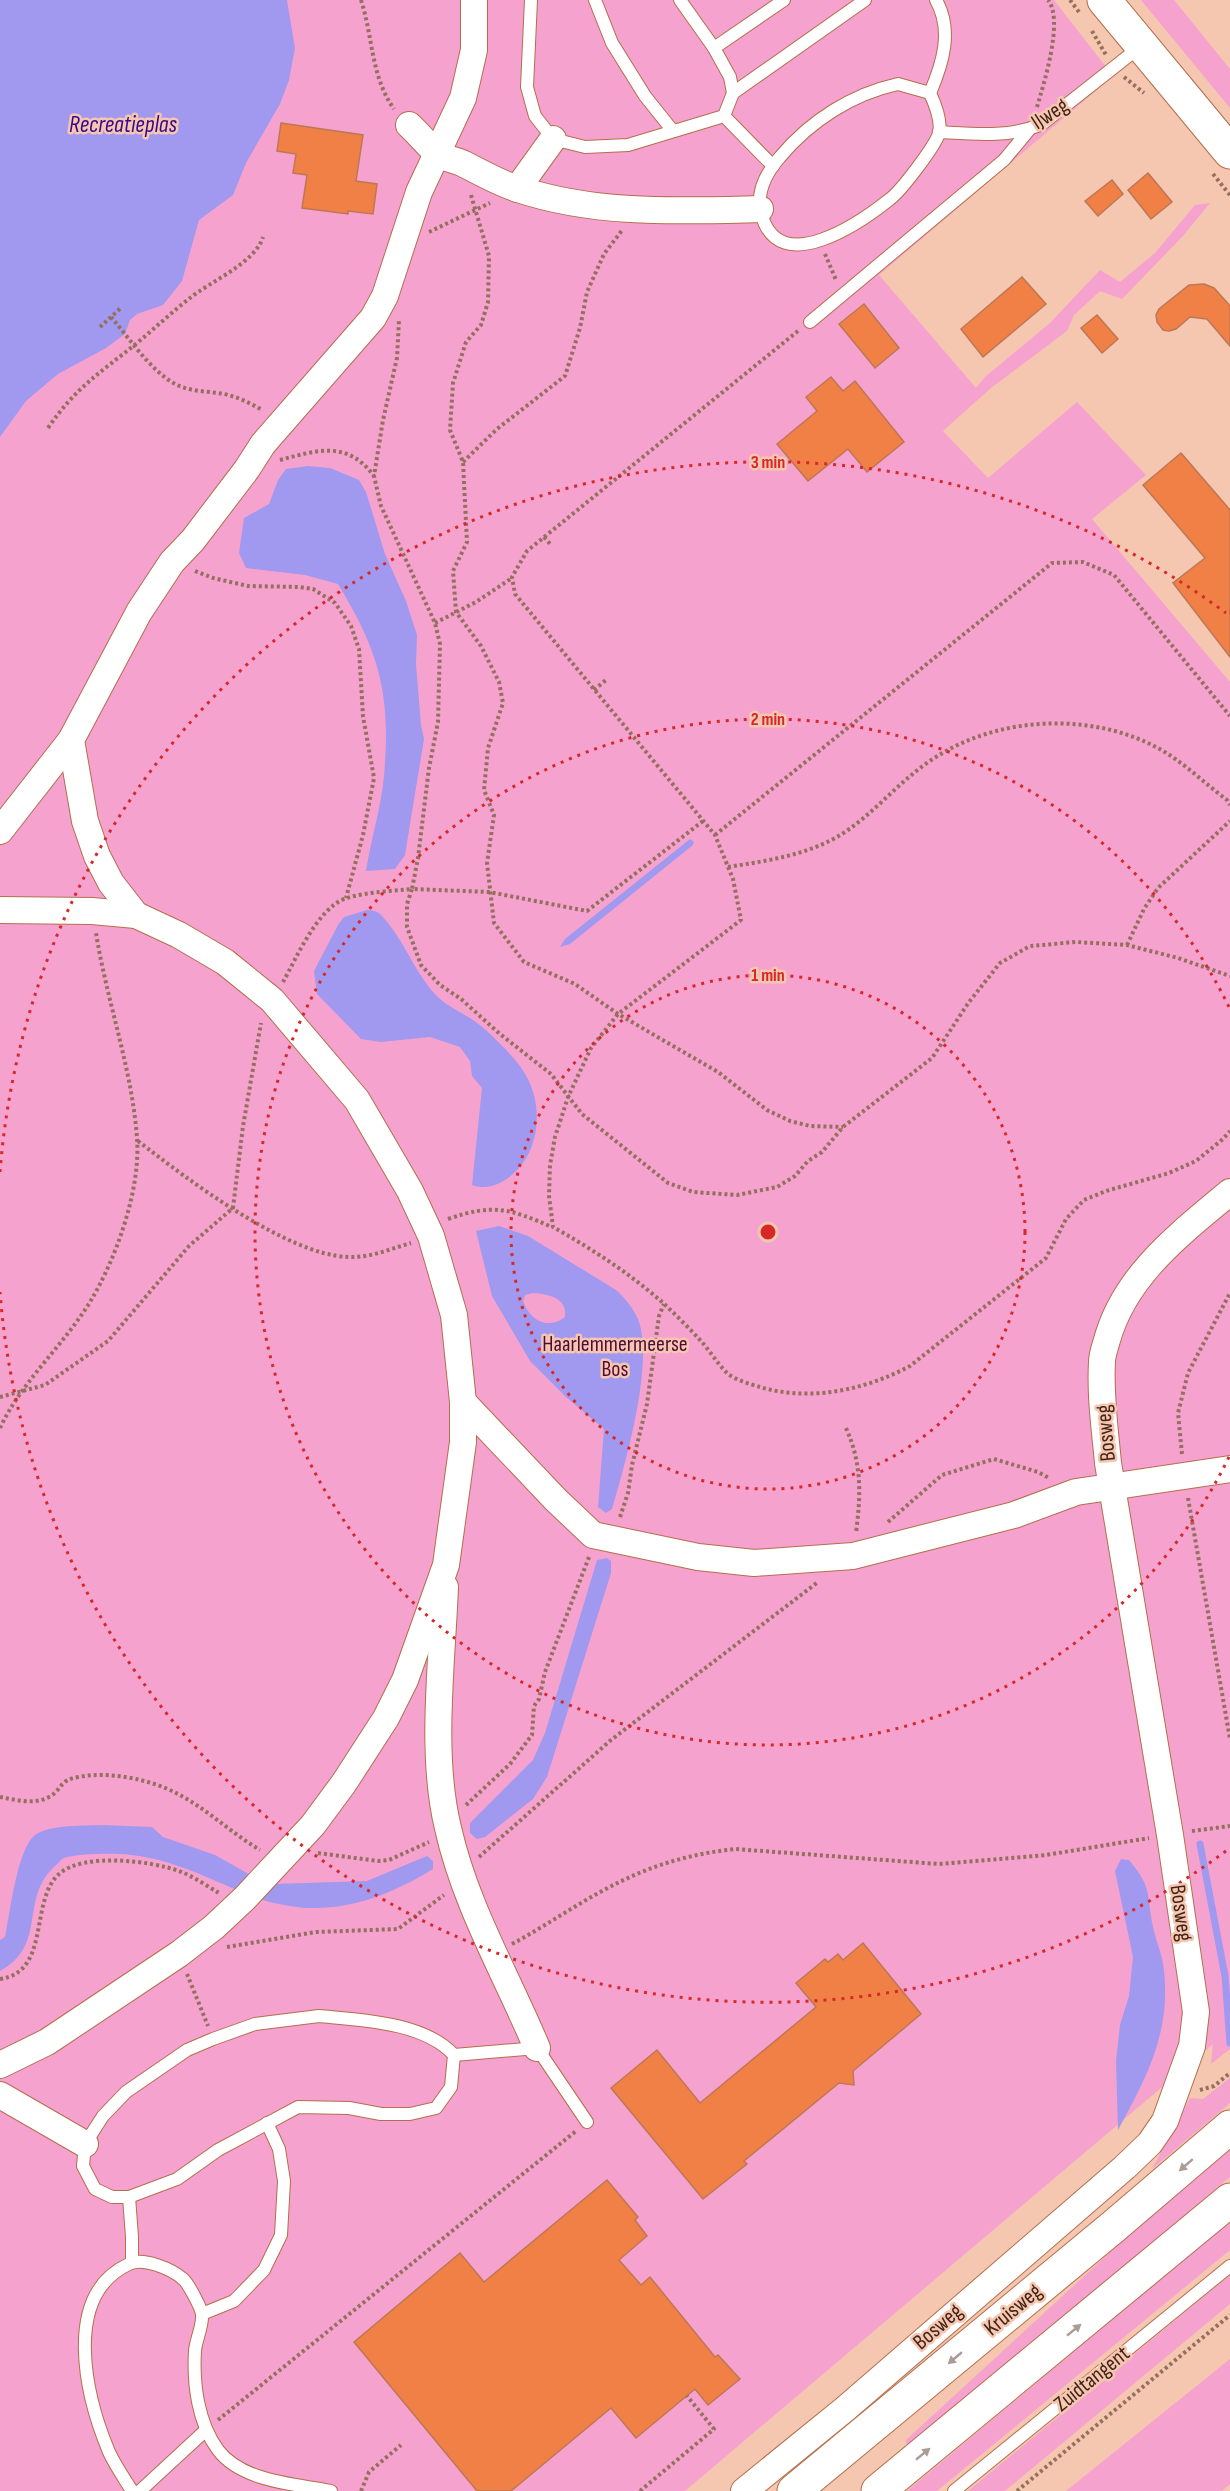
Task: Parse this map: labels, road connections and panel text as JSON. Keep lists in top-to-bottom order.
{
  "streets": {
    "main road": ["Kruisweg"],
    "street": ["Bosweg"],
    "lane": ["IJweg", "Zuidtangent"]
  },
  "water": ["Recreatieplas"],
  "parks": ["Haarlemmermeerse Bos"],
  "rings": ["3 min", "2 min", "1 min"]
}
